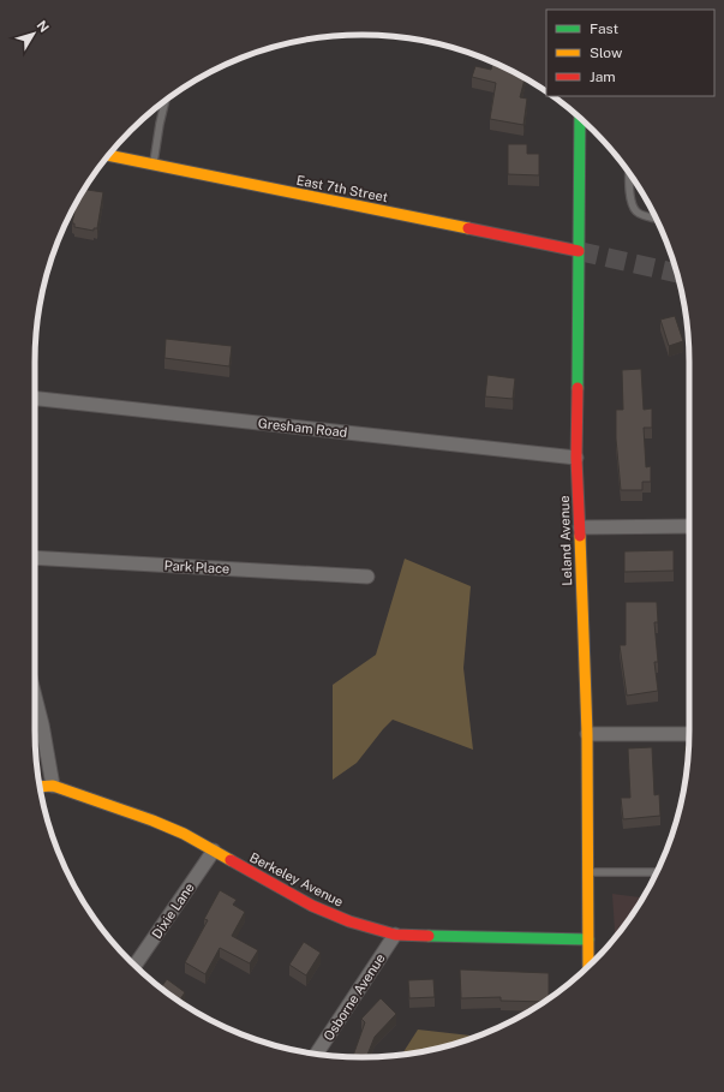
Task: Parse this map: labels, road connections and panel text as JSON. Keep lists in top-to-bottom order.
{
  "streets": {
    "street": [
      "East 7th Street",
      "Gresham Road",
      "Leland Avenue",
      "Park Place",
      "Berkeley Avenue",
      "Dixie Lane",
      "Osborne Avenue"
    ]
  },
  "crossings": [
    ["East 7th Street", "Leland Avenue"],
    ["Gresham Road", "Leland Avenue"],
    ["Leland Avenue", "Berkeley Avenue"],
    ["Berkeley Avenue", "Dixie Lane"],
    ["Berkeley Avenue", "Osborne Avenue"]
  ],
  "legend": ["Fast", "Slow", "Jam"],
  "north": "top right"
}
